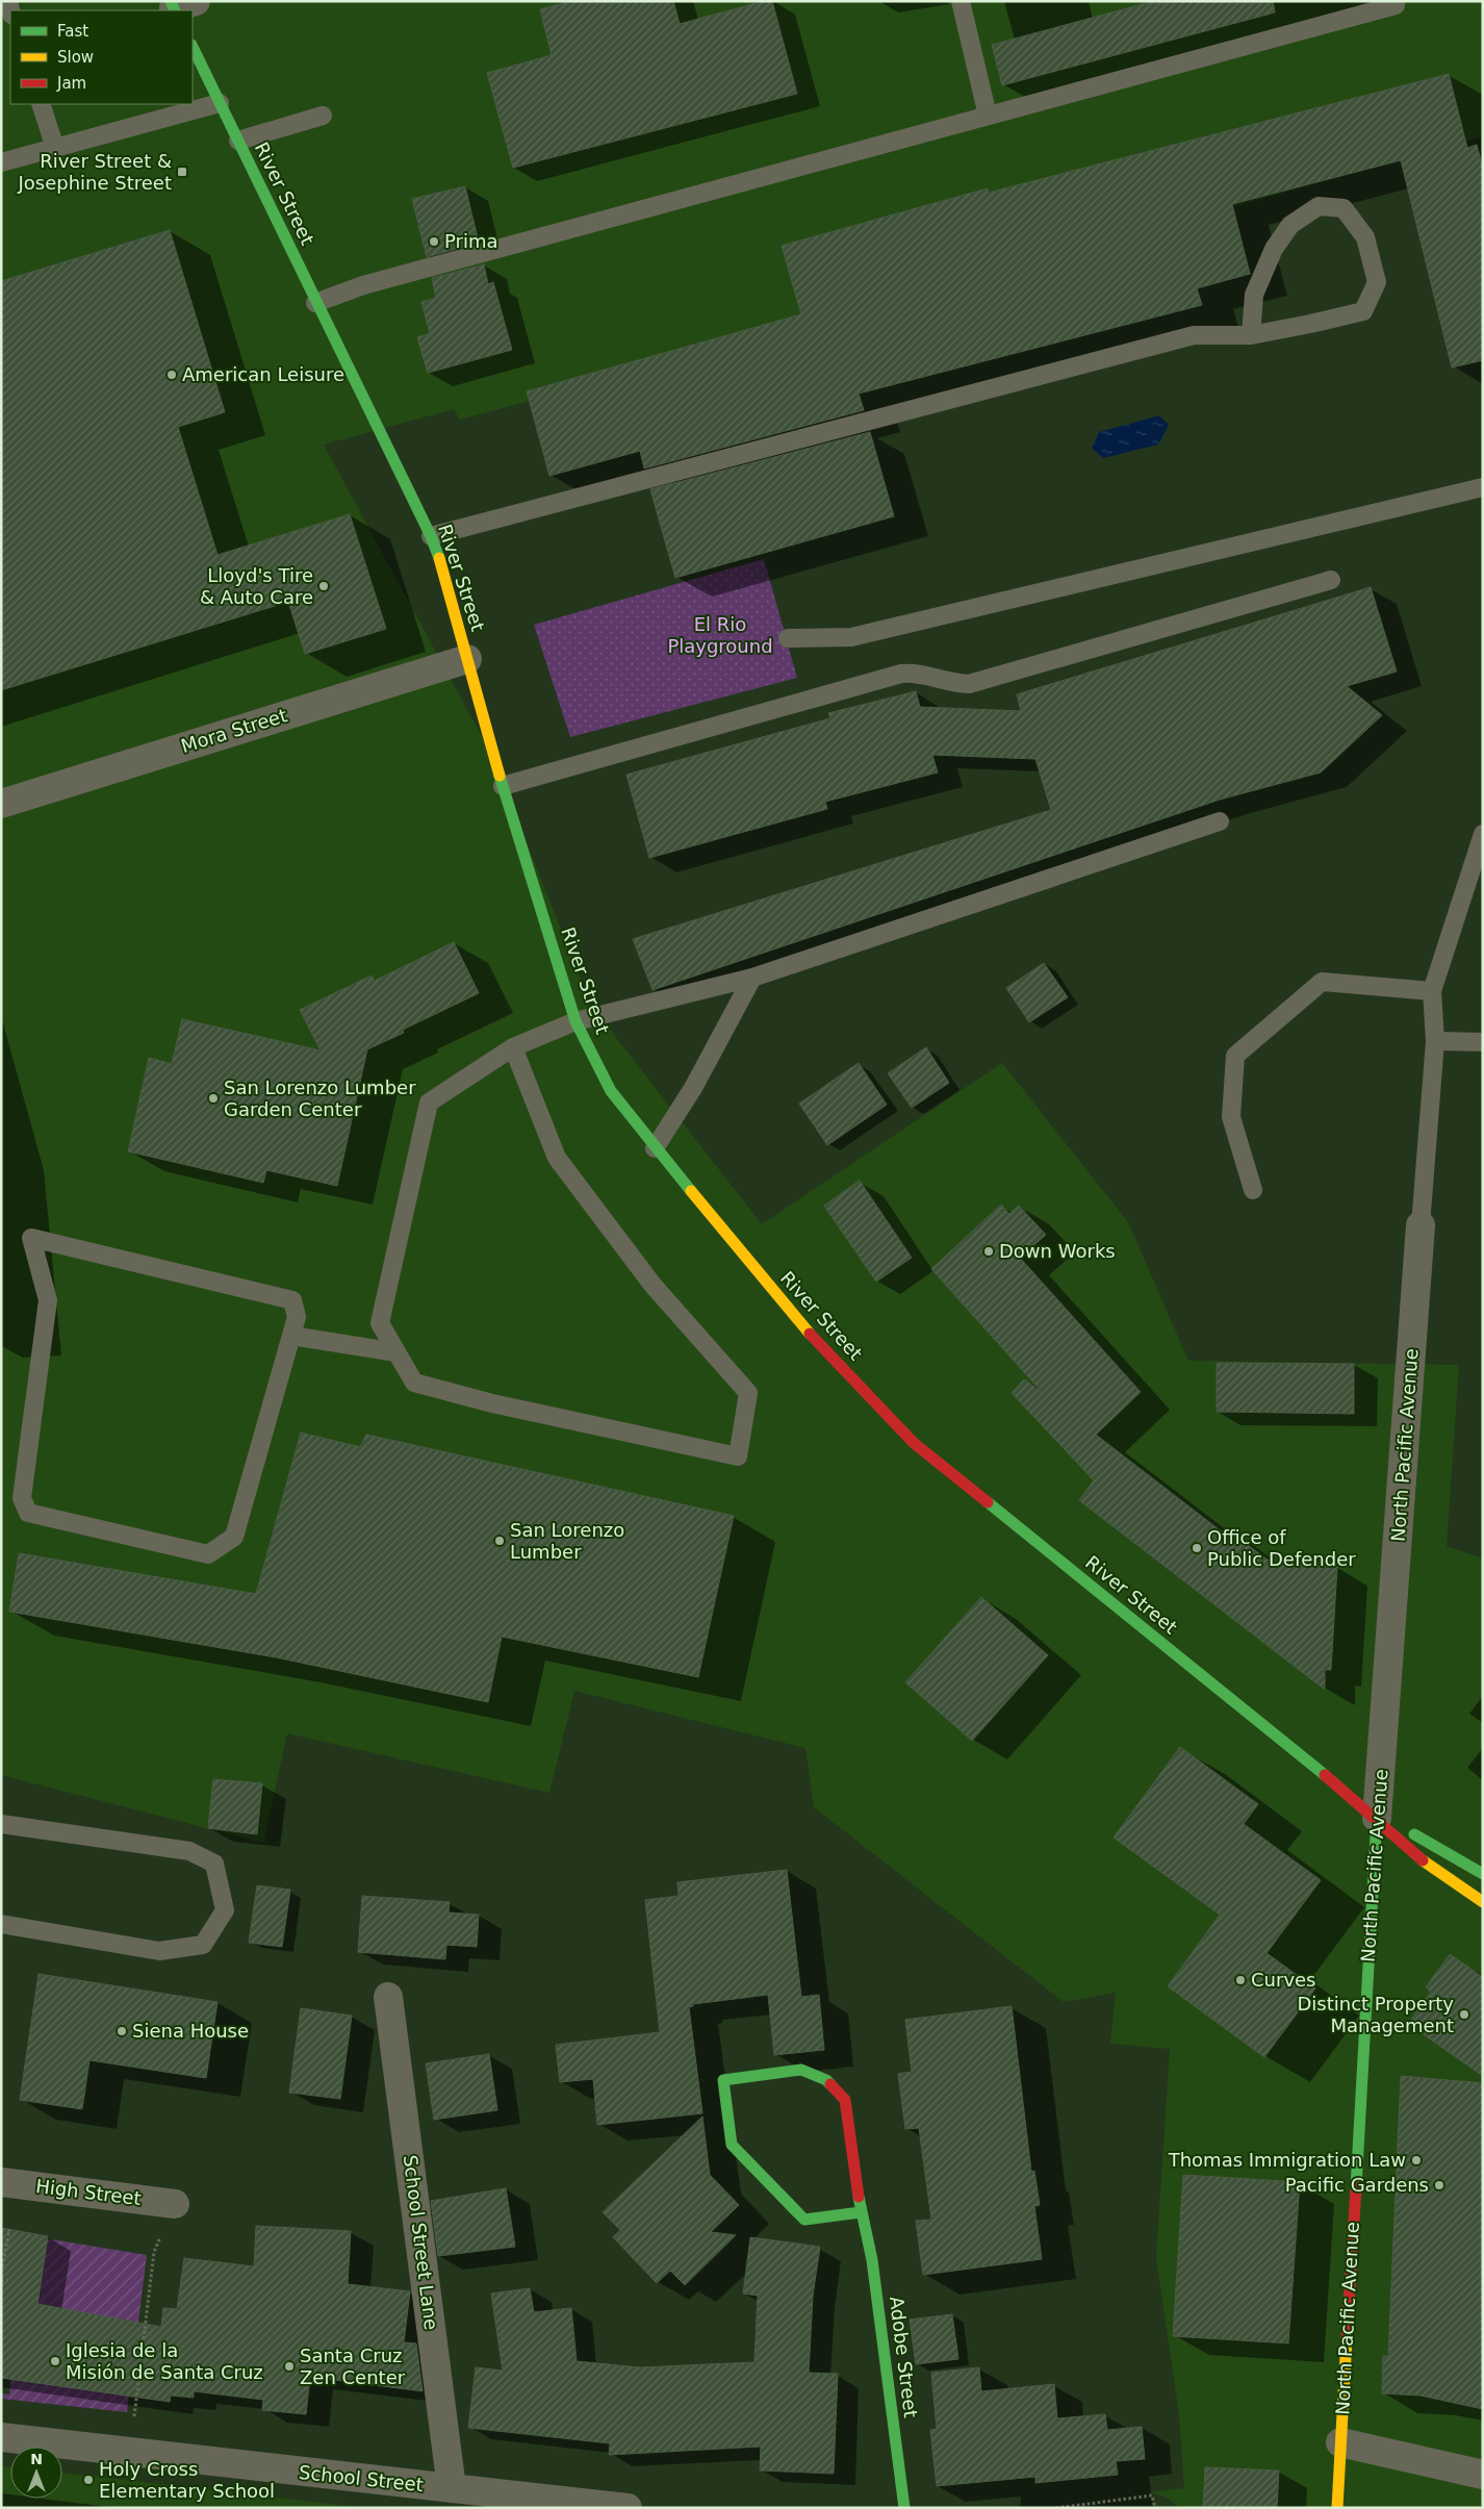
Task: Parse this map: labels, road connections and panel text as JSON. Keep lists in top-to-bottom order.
{
  "streets": {
    "main road": ["River Street", "North Pacific Avenue", "Adobe Street"],
    "street": [
      "Mora Street",
      "High Street",
      "School Street Lane",
      "School Street"
    ]
  },
  "crossings": [
    ["River Street", "Mora Street"],
    ["River Street", "North Pacific Avenue"],
    ["School Street Lane", "School Street"]
  ],
  "parks": ["El Rio Playground"],
  "places": {
    "transit": ["River Street & Josephine Street"],
    "other": [
      "Prima",
      "American Leisure",
      "Lloyd's Tire & Auto Care",
      "San Lorenzo Lumber Garden Center",
      "Down Works",
      "San Lorenzo Lumber",
      "Office of Public Defender",
      "Curves",
      "Distinct Property Management",
      "Siena House",
      "Thomas Immigration Law",
      "Pacific Gardens",
      "Iglesia de la Misión de Santa Cruz",
      "Santa Cruz Zen Center",
      "Holy Cross Elementary School"
    ]
  },
  "legend": ["Fast", "Slow", "Jam"],
  "north": "top"
}
